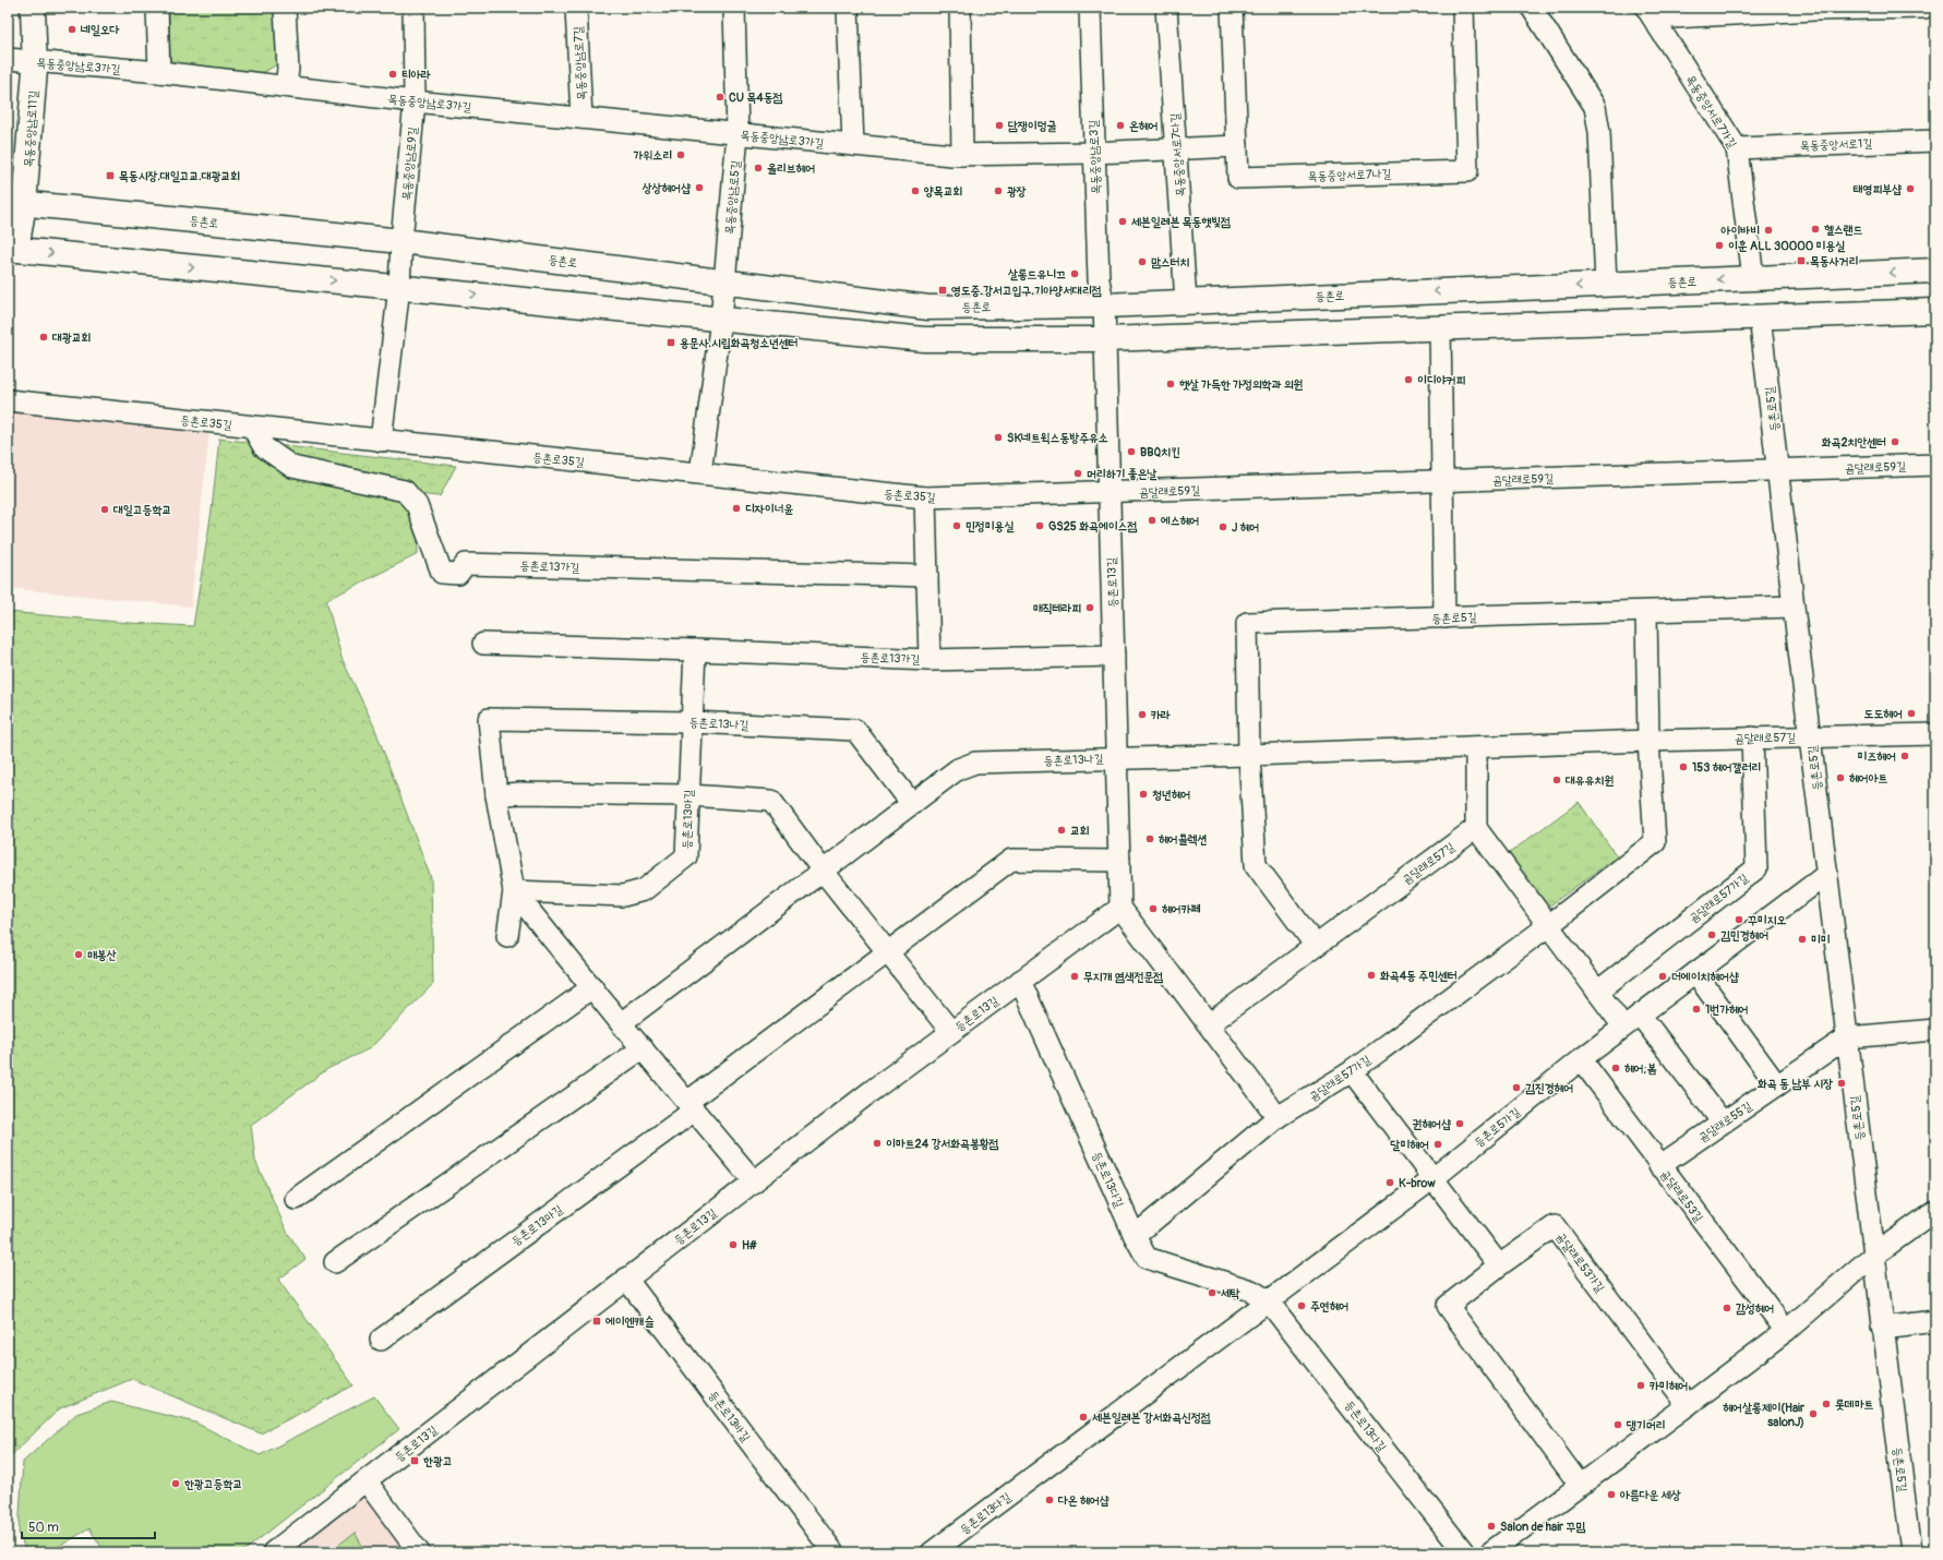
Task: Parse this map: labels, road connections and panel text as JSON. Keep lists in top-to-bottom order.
{
  "streets": {
    "main road": ["목동중앙남로11길", "등촌로"],
    "street": [
      "목동중앙남로7길",
      "목동중앙남로3가길",
      "목동중앙서로7가길",
      "목동중앙서로1길",
      "목동중앙서로7다길",
      "목동중앙남로3길",
      "목동중앙남로9길",
      "목동중앙서로7나길",
      "목동중앙남로5길",
      "등촌로5길",
      "등촌로35길",
      "곰달래로59길",
      "등촌로13가길",
      "등촌로13길",
      "등촌로13나길",
      "곰달래로57길",
      "등촌로13마길",
      "곰달래로57가길",
      "곰달래로55길",
      "등촌로5가길",
      "등촌로13다길",
      "곰달래로53길",
      "곰달래로53가길",
      "등촌로13바길"
    ]
  },
  "crossings": [
    ["목동중앙남로7길", "목동중앙남로3가길"],
    ["목동중앙남로3가길", "목동중앙남로11길"],
    ["목동중앙남로3가길", "목동중앙서로7다길"],
    ["목동중앙남로3가길", "목동중앙남로3길"],
    ["목동중앙남로3가길", "목동중앙남로9길"],
    ["목동중앙남로3가길", "목동중앙서로7나길"],
    ["목동중앙남로3가길", "목동중앙남로5길"],
    ["목동중앙서로7가길", "목동중앙서로1길"],
    ["목동중앙서로7가길", "등촌로"],
    ["목동중앙남로11길", "등촌로"],
    ["목동중앙서로7다길", "등촌로"],
    ["목동중앙남로3길", "등촌로"],
    ["목동중앙남로3길", "등촌로13길"],
    ["목동중앙남로9길", "등촌로"],
    ["목동중앙남로5길", "등촌로"],
    ["등촌로", "등촌로13길"],
    ["등촌로5길", "곰달래로59길"],
    ["등촌로5길", "곰달래로57길"],
    ["등촌로5길", "곰달래로55길"],
    ["등촌로5길", "등촌로5가길"],
    ["등촌로35길", "곰달래로59길"],
    ["등촌로35길", "등촌로13가길"],
    ["등촌로35길", "등촌로13길"],
    ["곰달래로59길", "등촌로13길"],
    ["등촌로13가길", "등촌로13길"],
    ["등촌로13가길", "등촌로13마길"],
    ["등촌로13길", "등촌로13나길"],
    ["등촌로13길", "곰달래로57길"],
    ["등촌로13길", "등촌로13다길"],
    ["등촌로13길", "등촌로13바길"],
    ["등촌로13나길", "곰달래로57길"],
    ["등촌로13나길", "등촌로13마길"],
    ["곰달래로57길", "곰달래로57가길"],
    ["곰달래로57가길", "등촌로13다길"],
    ["곰달래로55길", "곰달래로53길"],
    ["등촌로5가길", "등촌로13다길"],
    ["등촌로5가길", "곰달래로53길"]
  ],
  "places": {
    "other": [
      "네일오다",
      "티아라",
      "CU 목4동점",
      "담쟁이덩굴",
      "온헤어",
      "가위소리",
      "올리브헤어",
      "상상헤어샵",
      "태영피부샵",
      "양목교회",
      "광장",
      "세븐일레븐 목동햇빛점",
      "헬스랜드",
      "아이바비",
      "이훈 ALL 30000 미용실",
      "맘스터치",
      "살롱드유니끄",
      "대광교회",
      "이디야커피",
      "햇살 가득한 가정의학과 의원",
      "SK네트윅스동방주유소",
      "화곡2치안센터",
      "BBQ치킨",
      "머리하기 좋은날",
      "디자이너윤",
      "대일고등학교",
      "에스헤어",
      "민정미용실",
      "GS25 화곡에이스점",
      "J 헤어",
      "매직테라피",
      "도도헤어",
      "카라",
      "미즈헤어",
      "153 헤어갤러리",
      "헤어아트",
      "대유유치원",
      "청년헤어",
      "교회",
      "헤어콜렉션",
      "헤어카페",
      "꾸미지오",
      "김민경헤어",
      "미미",
      "매봉산",
      "화곡4동 주민센터",
      "무지개 염색전문점",
      "더에이치헤어샵",
      "1번가헤어",
      "헤어;봄",
      "화곡 동 남부 시장",
      "김진경헤어",
      "권헤어샵",
      "이마트24 강서화곡봉황점",
      "달미헤어",
      "K-brow",
      "H#",
      "세탁",
      "주연헤어",
      "감성헤어",
      "카미헤어",
      "롯데마트",
      "헤어살롱제이(Hair salonJ)",
      "세븐일레븐 강서화곡신정점",
      "댕기머리",
      "한광고등학교",
      "아름다운 세상",
      "다온 헤어샵",
      "Salon de hair 꾸밈"
    ],
    "transit": [
      "목동시장.대일고교.대광교회",
      "목동사거리",
      "영도중.강서고입구.기아양서대리점",
      "용문사.시립화곡청소년센터",
      "에이엔캐슬",
      "한광고"
    ]
  },
  "scale_bar": "50 m"
}
